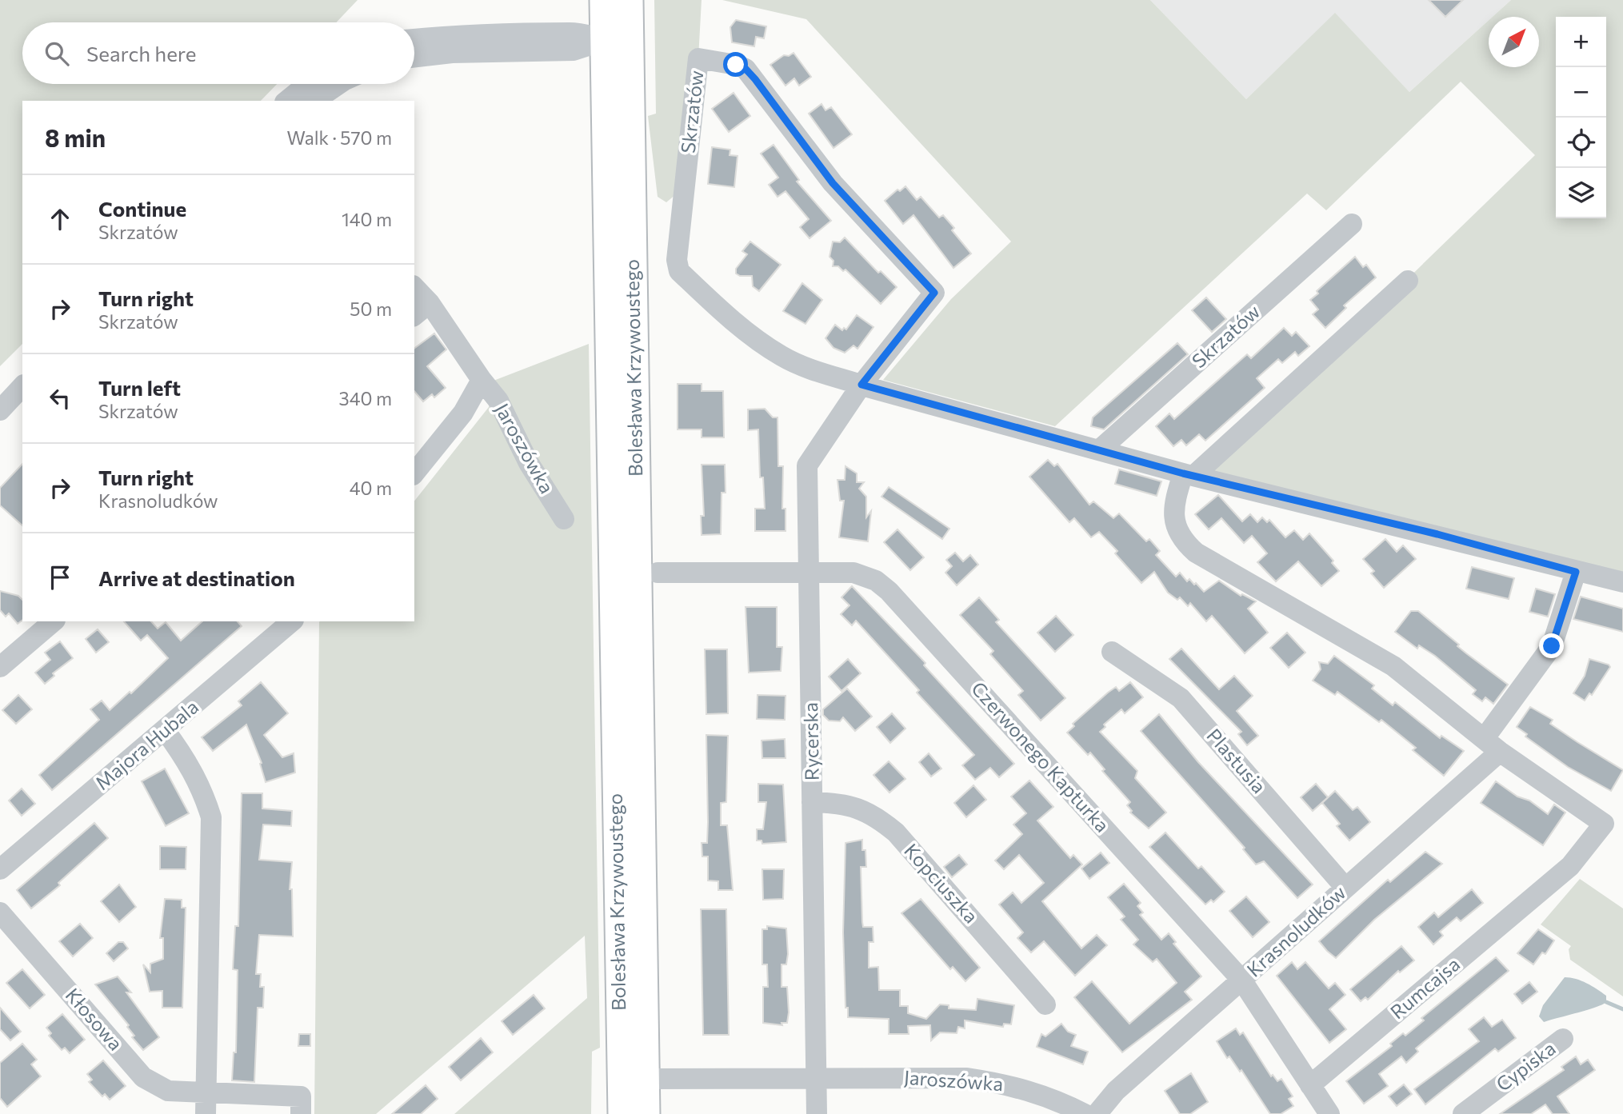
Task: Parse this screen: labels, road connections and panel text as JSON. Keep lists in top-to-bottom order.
{
  "streets": {
    "main road": ["Bolesława Krzywoustego"],
    "street": [
      "Skrzatów",
      "Jaroszówka",
      "Rycerska",
      "Majora Hubala",
      "Czerwonego Kapturka",
      "Plastusia",
      "Kopciuszka",
      "Krasnoludków",
      "Rumcajsa",
      "Kłosowa",
      "Cypiska"
    ]
  },
  "crossings": [
    ["Skrzatów", "Rycerska"],
    ["Skrzatów", "Krasnoludków"],
    ["Bolesława Krzywoustego", "Jaroszówka"],
    ["Jaroszówka", "Rycerska"],
    ["Rycerska", "Czerwonego Kapturka"],
    ["Rycerska", "Kopciuszka"],
    ["Czerwonego Kapturka", "Krasnoludków"],
    ["Czerwonego Kapturka", "Rumcajsa"],
    ["Plastusia", "Krasnoludków"],
    ["Krasnoludków", "Rumcajsa"]
  ],
  "north": "top right",
  "page": {
    "map_buttons": ["+", "−"],
    "search": "Search here",
    "heading": ["8 min", "Walk · 570 m"],
    "list": [
      ["Continue", "Skrzatów", "140 m"],
      ["Turn right", "Skrzatów", "50 m"],
      ["Turn left", "Skrzatów", "340 m"],
      ["Turn right", "Krasnoludków", "40 m"],
      "Arrive at destination"
    ]
  }
}
